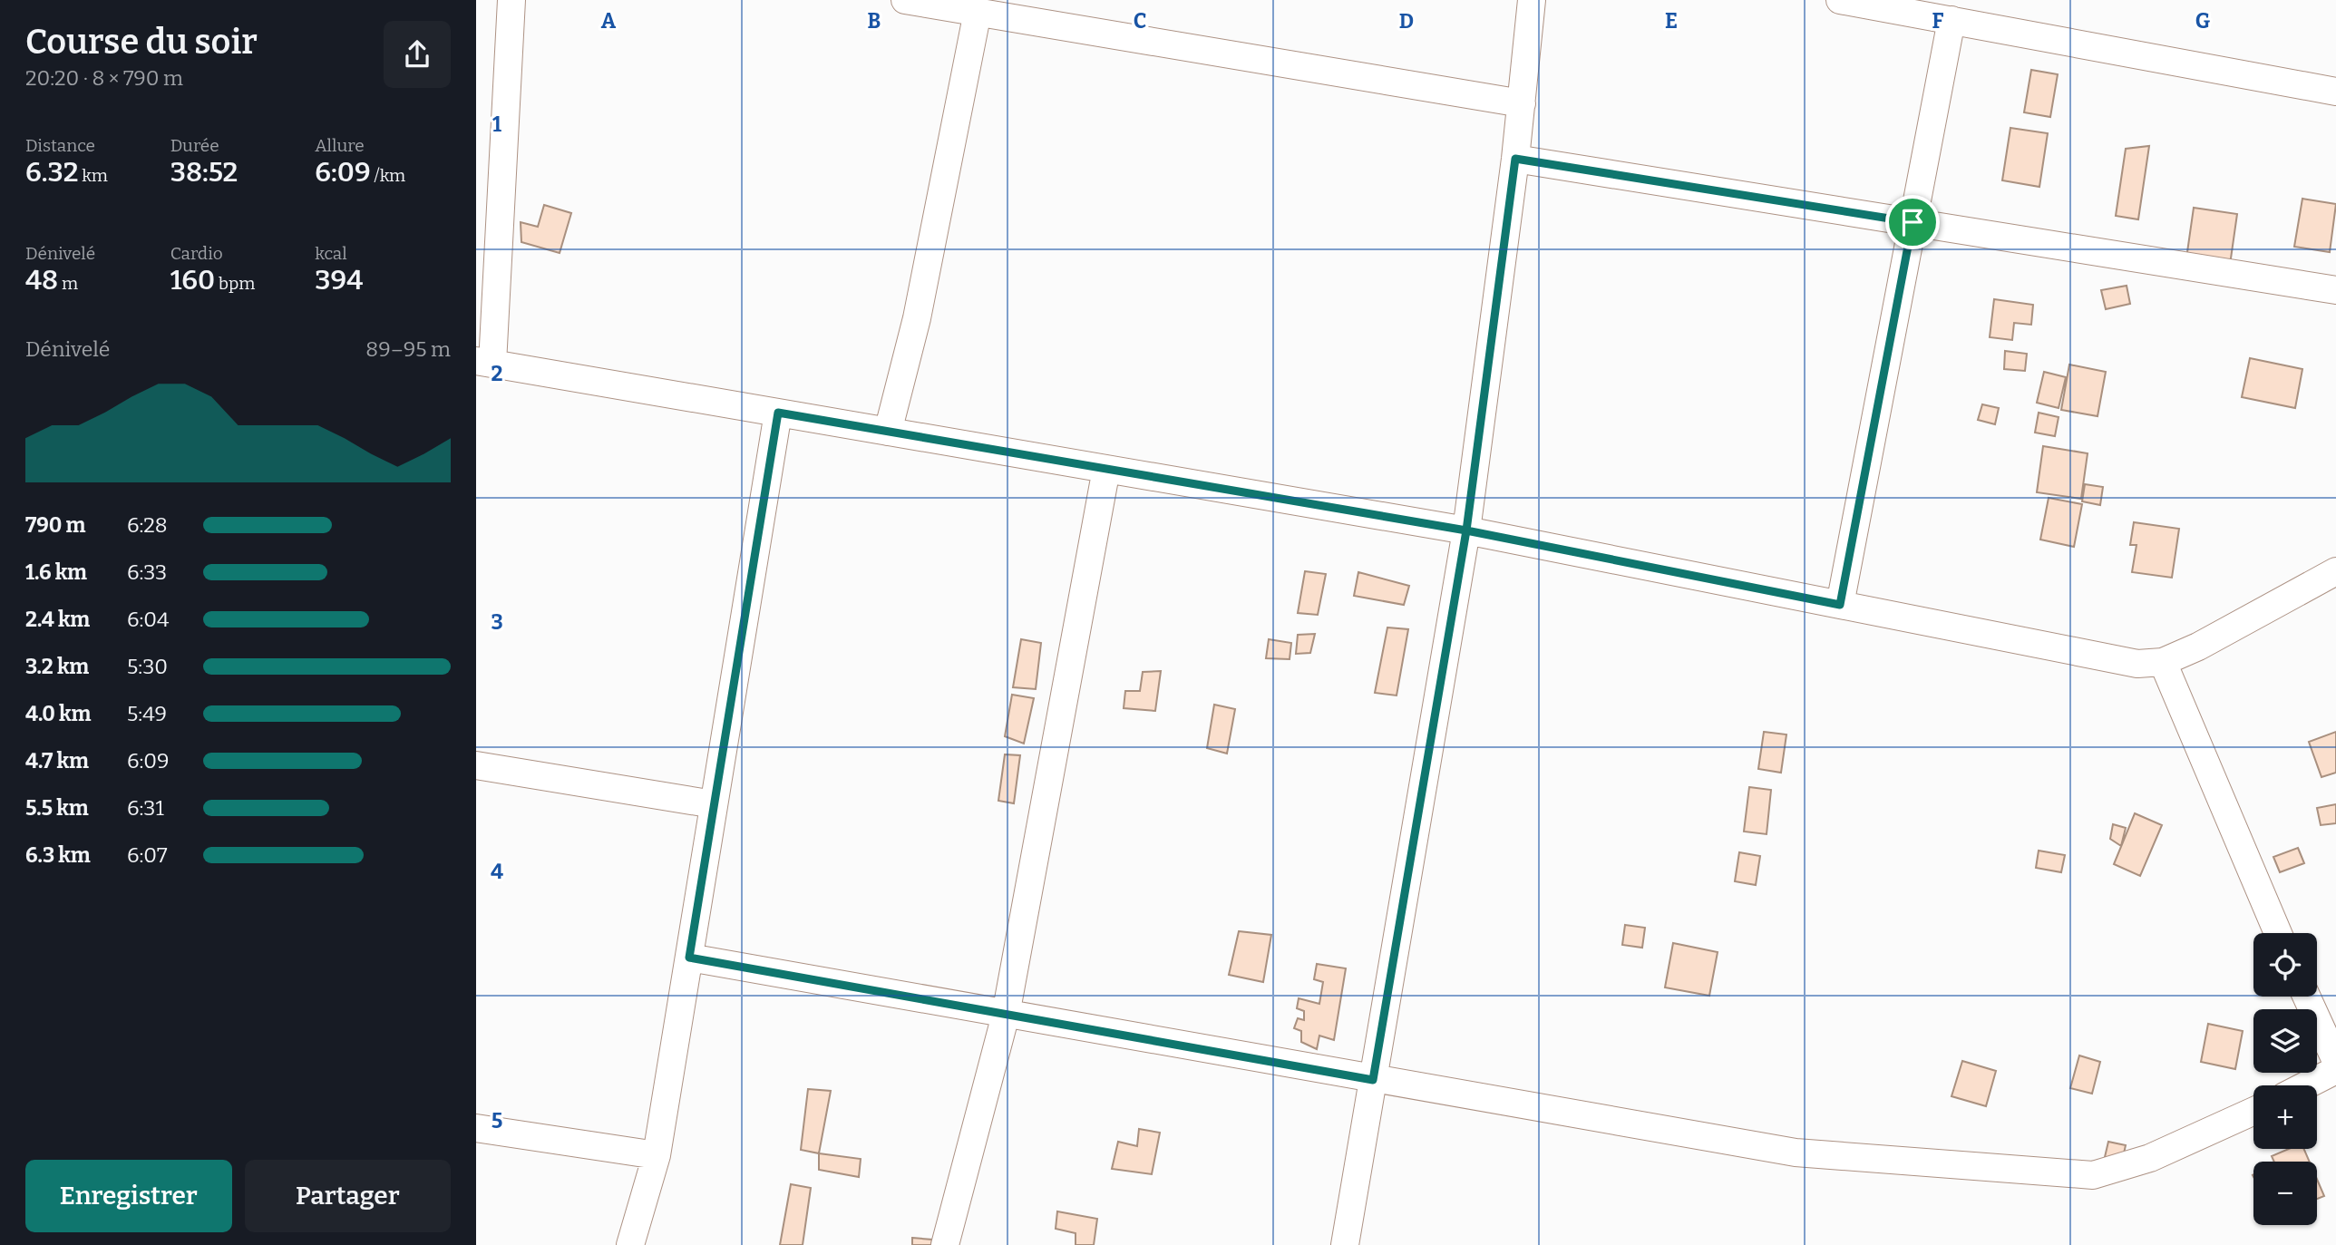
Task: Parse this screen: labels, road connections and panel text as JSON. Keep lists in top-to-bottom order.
{
  "page": {
    "heading": ["Course du soir", "20:20 · 8 × 790 m"],
    "stats": [
      ["Distance", "6.32 km"],
      ["Durée", "38:52"],
      ["Allure", "6:09 /km"],
      ["Dénivelé", "48 m"],
      ["Cardio", "160 bpm"],
      ["kcal", "394"]
    ],
    "chart": ["Dénivelé", "89–95 m"],
    "list": [
      {
        "name": "790 m",
        "note": "6:28"
      },
      {
        "name": "1.6 km",
        "note": "6:33"
      },
      {
        "name": "2.4 km",
        "note": "6:04"
      },
      {
        "name": "3.2 km",
        "note": "5:30"
      },
      {
        "name": "4.0 km",
        "note": "5:49"
      },
      {
        "name": "4.7 km",
        "note": "6:09"
      },
      {
        "name": "5.5 km",
        "note": "6:31"
      },
      {
        "name": "6.3 km",
        "note": "6:07"
      }
    ],
    "map_buttons": ["+", "−"],
    "buttons": ["Enregistrer", "Partager"]
  },
  "grid": {
    "columns": [
      "A",
      "B",
      "C",
      "D",
      "E",
      "F",
      "G"
    ],
    "rows": [
      "1",
      "2",
      "3",
      "4",
      "5"
    ]
  }
}
